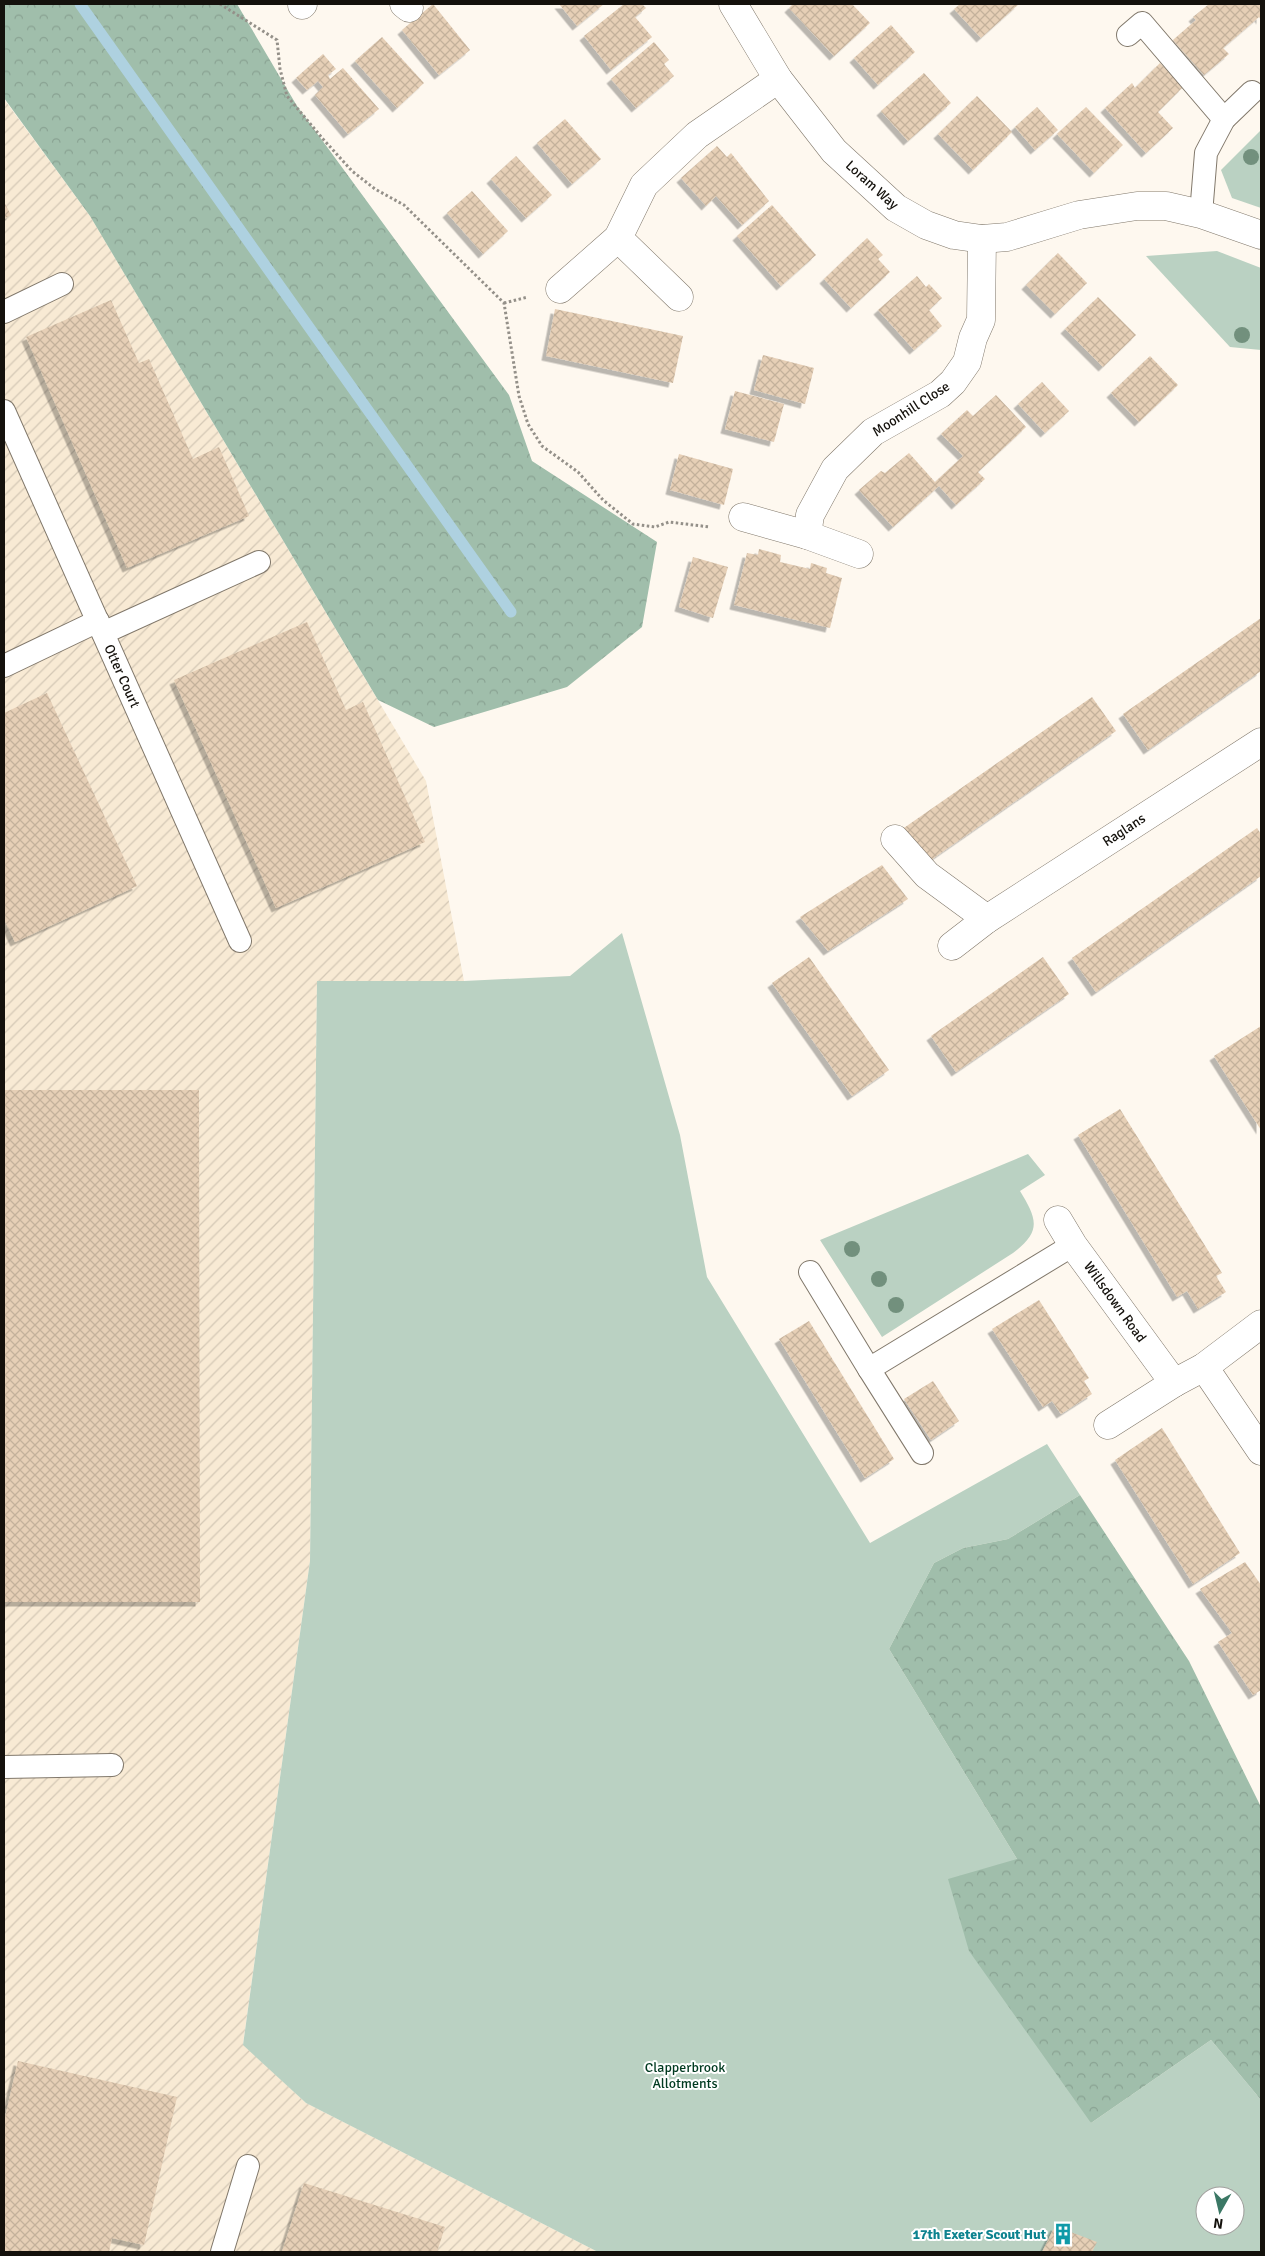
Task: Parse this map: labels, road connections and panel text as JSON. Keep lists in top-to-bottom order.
{
  "streets": {
    "street": [
      "Loram Way",
      "Moonhill Close",
      "Raglans",
      "Willsdown Road"
    ],
    "lane": ["Otter Court"]
  },
  "crossings": [
    ["Loram Way", "Moonhill Close"]
  ],
  "parks": ["Clapperbrook Allotments"],
  "places": {
    "building": ["17th Exeter Scout Hut"]
  },
  "north": "bottom"
}
